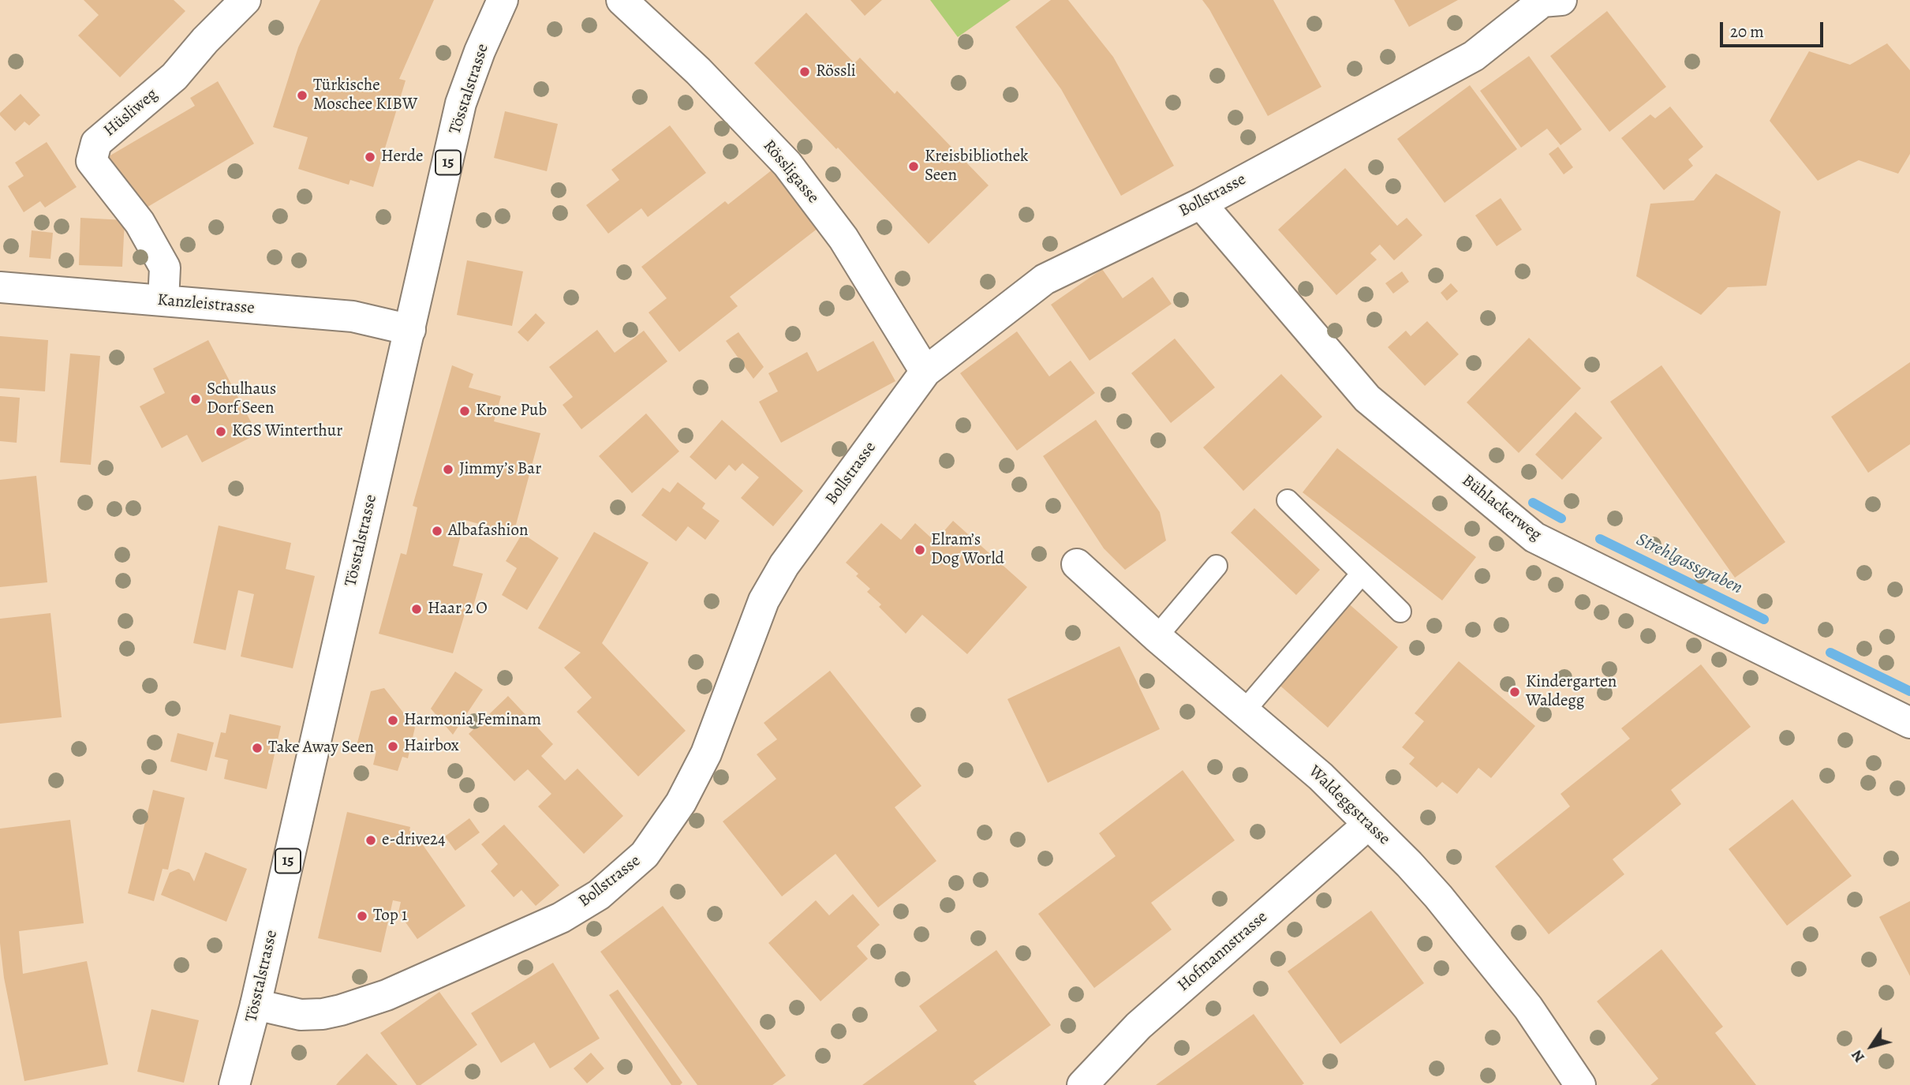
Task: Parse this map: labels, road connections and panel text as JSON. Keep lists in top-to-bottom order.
{
  "streets": {
    "street": [
      "Tösstalstrasse",
      "Hüsliweg",
      "15",
      "Rössligasse",
      "Bollstrasse",
      "Kanzleistrasse",
      "Bühlackerweg",
      "Waldeggstrasse",
      "Hofmannstrasse"
    ]
  },
  "crossings": [
    ["Tösstalstrasse", "Bollstrasse"],
    ["Tösstalstrasse", "Kanzleistrasse"],
    ["Hüsliweg", "Kanzleistrasse"],
    ["Rössligasse", "Bollstrasse"],
    ["Bollstrasse", "Bühlackerweg"],
    ["Waldeggstrasse", "Hofmannstrasse"]
  ],
  "water": ["Strehlgassgraben"],
  "places": [
    "Rössli",
    "Türkische Moschee KIBW",
    "Herde",
    "Kreisbibliothek Seen",
    "Schulhaus Dorf Seen",
    "Krone Pub",
    "KGS Winterthur",
    "Jimmy’s Bar",
    "Albafashion",
    "Elram’s Dog World",
    "Haar 2 O",
    "Kindergarten Waldegg",
    "Harmonia Feminam",
    "Hairbox",
    "Take Away Seen",
    "e-drive24",
    "Top 1"
  ],
  "scale_bar": "20 m",
  "north": "bottom left"
}
